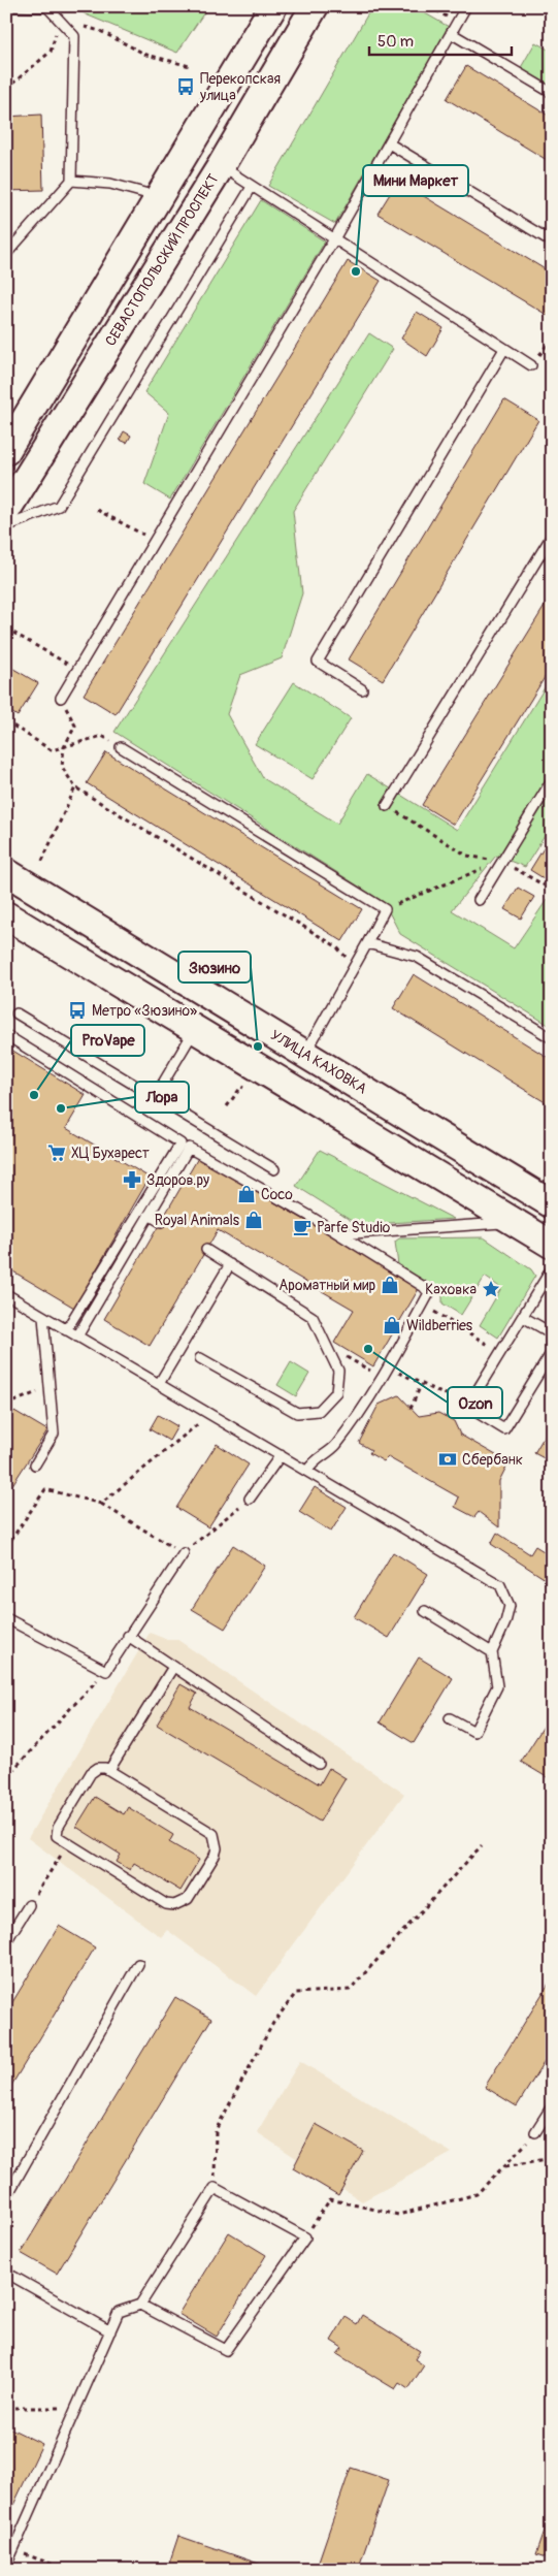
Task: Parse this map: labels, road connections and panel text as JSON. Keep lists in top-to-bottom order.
{
  "streets": {
    "main road": ["СЕВАСТОПОЛЬСКИЙ ПРОСПЕКТ", "УЛИЦА КАХОВКА"]
  },
  "places": {
    "bus stop": ["Перекопская улица", "Метро «Зюзино»"],
    "other": [
      "Мини Маркет",
      "Зюзино",
      "ProVape",
      "Лора",
      "Ozon"
    ],
    "supermarket": ["ХЦ Бухарест"],
    "pharmacy": ["Здоров.ру"],
    "shop": [
      "Coco",
      "Royal Animals",
      "Ароматный мир",
      "Wildberries"
    ],
    "cafe": ["Parfe Studio"],
    "place": ["Каховка"],
    "bank": ["Сбербанк"]
  },
  "scale_bar": "50 m"
}
